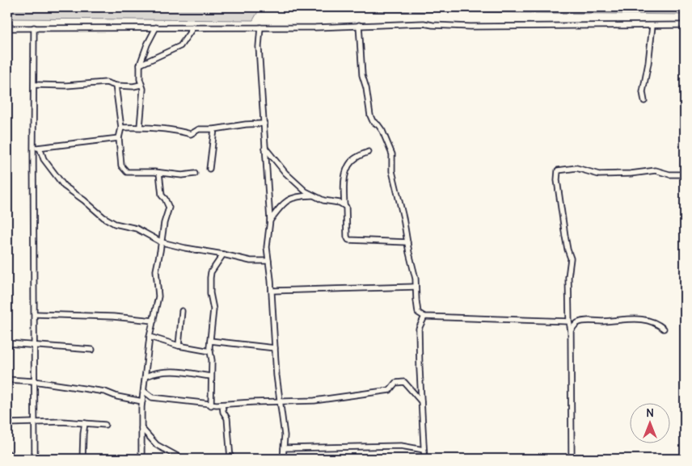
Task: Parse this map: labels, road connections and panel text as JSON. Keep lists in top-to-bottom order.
{
  "north": "top"
}
